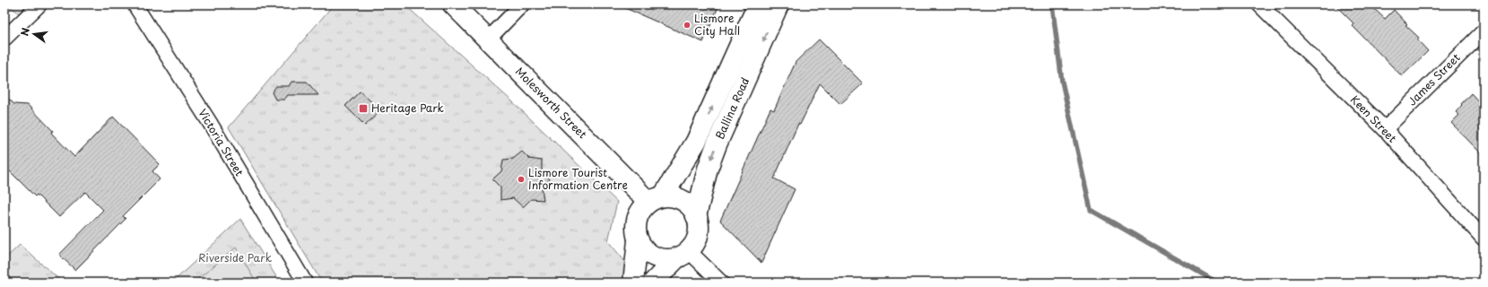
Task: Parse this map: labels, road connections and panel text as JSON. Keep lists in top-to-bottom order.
{
  "streets": {
    "main road": ["Molesworth Street", "Ballina Road"],
    "street": ["James Street", "Keen Street", "Victoria Street"]
  },
  "crossings": [
    ["James Street", "Keen Street"],
    ["Molesworth Street", "Ballina Road"]
  ],
  "parks": ["Riverside Park"],
  "places": {
    "other": ["Lismore City Hall", "Lismore Tourist Information Centre"],
    "transit": ["Heritage Park"]
  },
  "north": "left"
}
